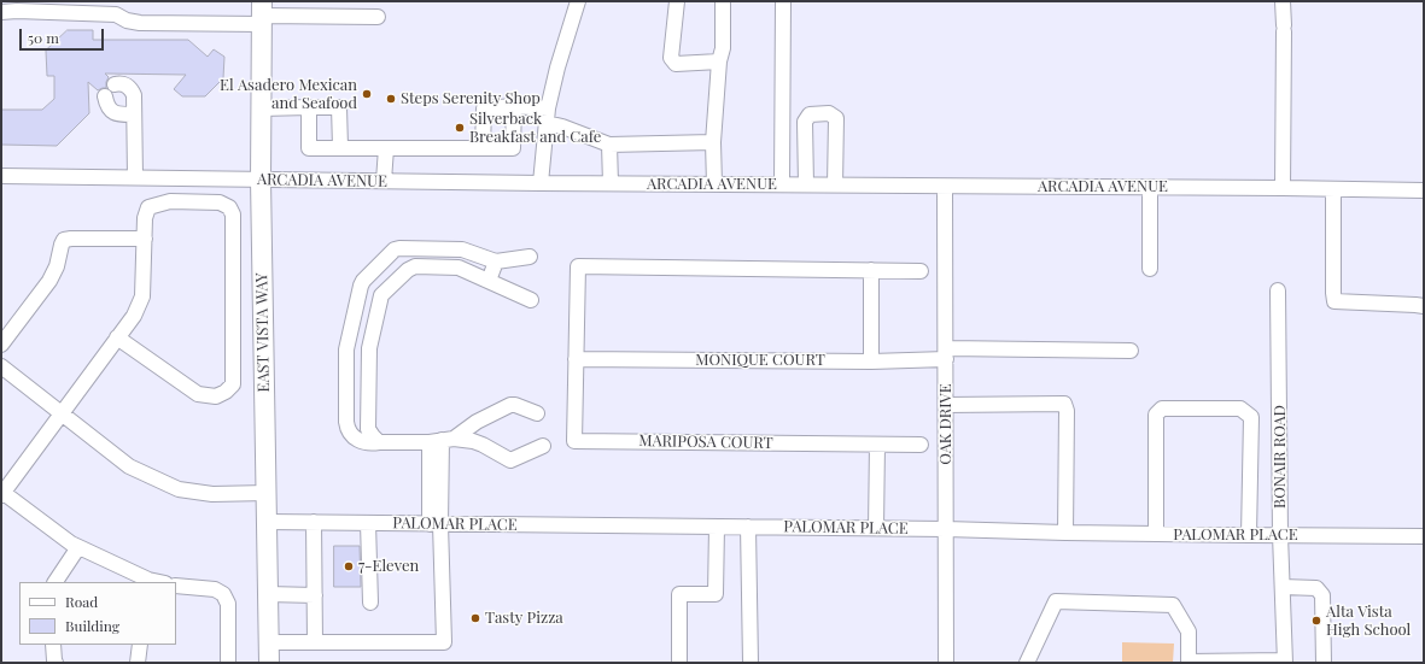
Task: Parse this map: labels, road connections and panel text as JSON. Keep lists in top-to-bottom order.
{
  "streets": {
    "main road": ["EAST VISTA WAY"],
    "street": [
      "ARCADIA AVENUE",
      "MONIQUE COURT",
      "OAK DRIVE",
      "MARIPOSA COURT",
      "BONAIR ROAD",
      "PALOMAR PLACE"
    ]
  },
  "crossings": [
    ["ARCADIA AVENUE", "EAST VISTA WAY"],
    ["ARCADIA AVENUE", "OAK DRIVE"],
    ["EAST VISTA WAY", "PALOMAR PLACE"],
    ["MONIQUE COURT", "OAK DRIVE"],
    ["MONIQUE COURT", "MARIPOSA COURT"],
    ["OAK DRIVE", "PALOMAR PLACE"],
    ["BONAIR ROAD", "PALOMAR PLACE"]
  ],
  "places": [
    "El Asadero Mexican and Seafood",
    "Steps Serenity Shop",
    "Silverback Breakfast and Cafe",
    "7-Eleven",
    "Tasty Pizza",
    "Alta Vista High School"
  ],
  "legend": ["Road", "Building"],
  "scale_bar": "50 m"
}
